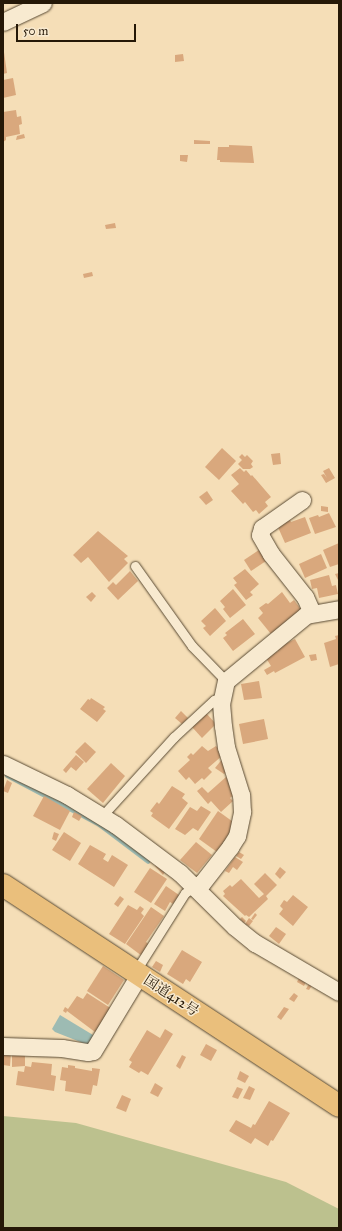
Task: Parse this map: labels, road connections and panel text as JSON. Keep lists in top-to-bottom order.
{
  "streets": {
    "highway": ["国道412号"]
  },
  "scale_bar": "50 m"
}
